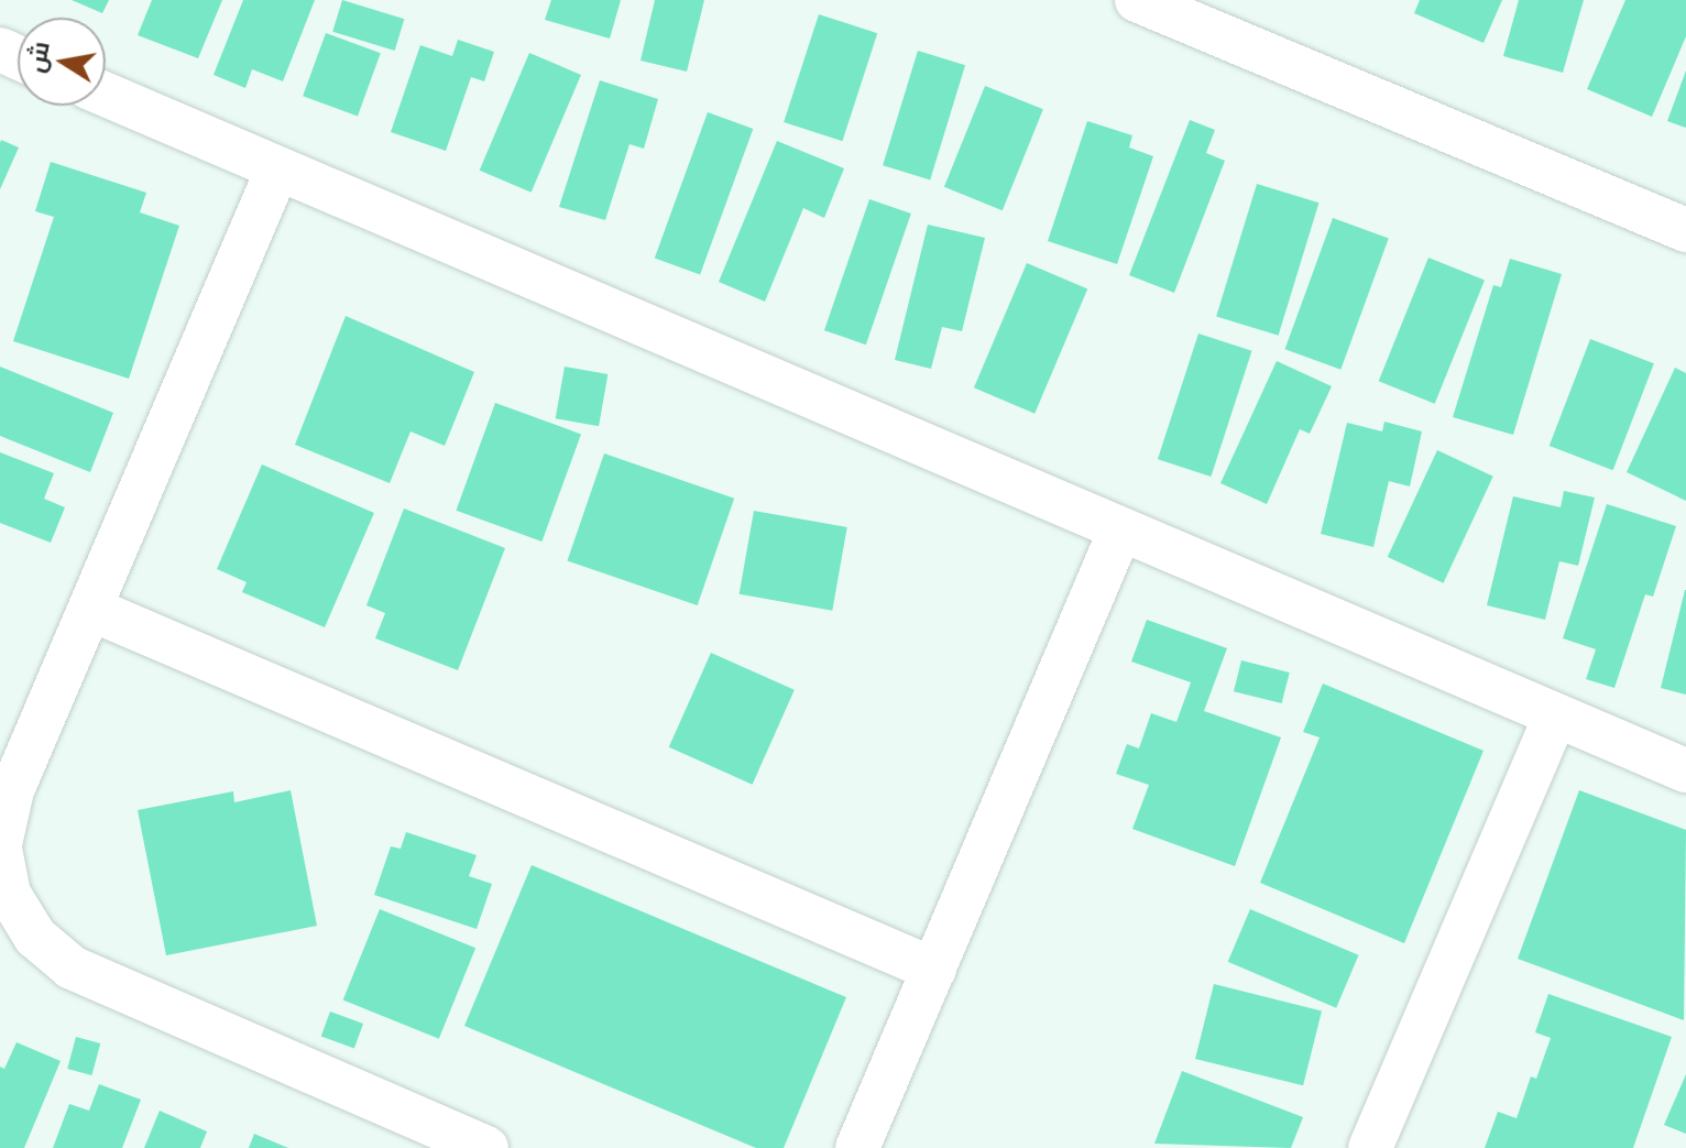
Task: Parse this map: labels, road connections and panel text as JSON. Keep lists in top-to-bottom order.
{
  "north": "left"
}
